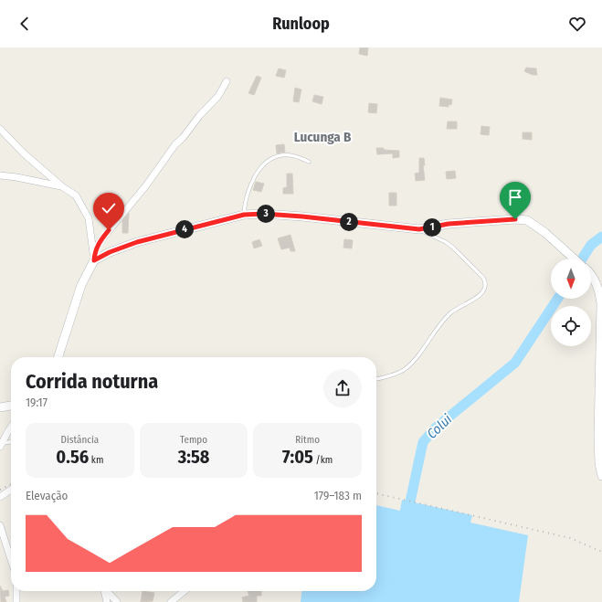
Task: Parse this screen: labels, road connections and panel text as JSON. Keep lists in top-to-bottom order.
{
  "districts": ["Lucunga B"],
  "water": ["Colui"],
  "north": "bottom",
  "page": {
    "header": "Runloop",
    "pins": [
      "3",
      "2",
      "1",
      "4"
    ],
    "heading": ["Corrida noturna", "19:17"],
    "stats": [
      ["Distância", "0.56 km"],
      ["Tempo", "3:58"],
      ["Ritmo", "7:05 /km"]
    ],
    "chart": ["Elevação", "179–183 m"]
  }
}
